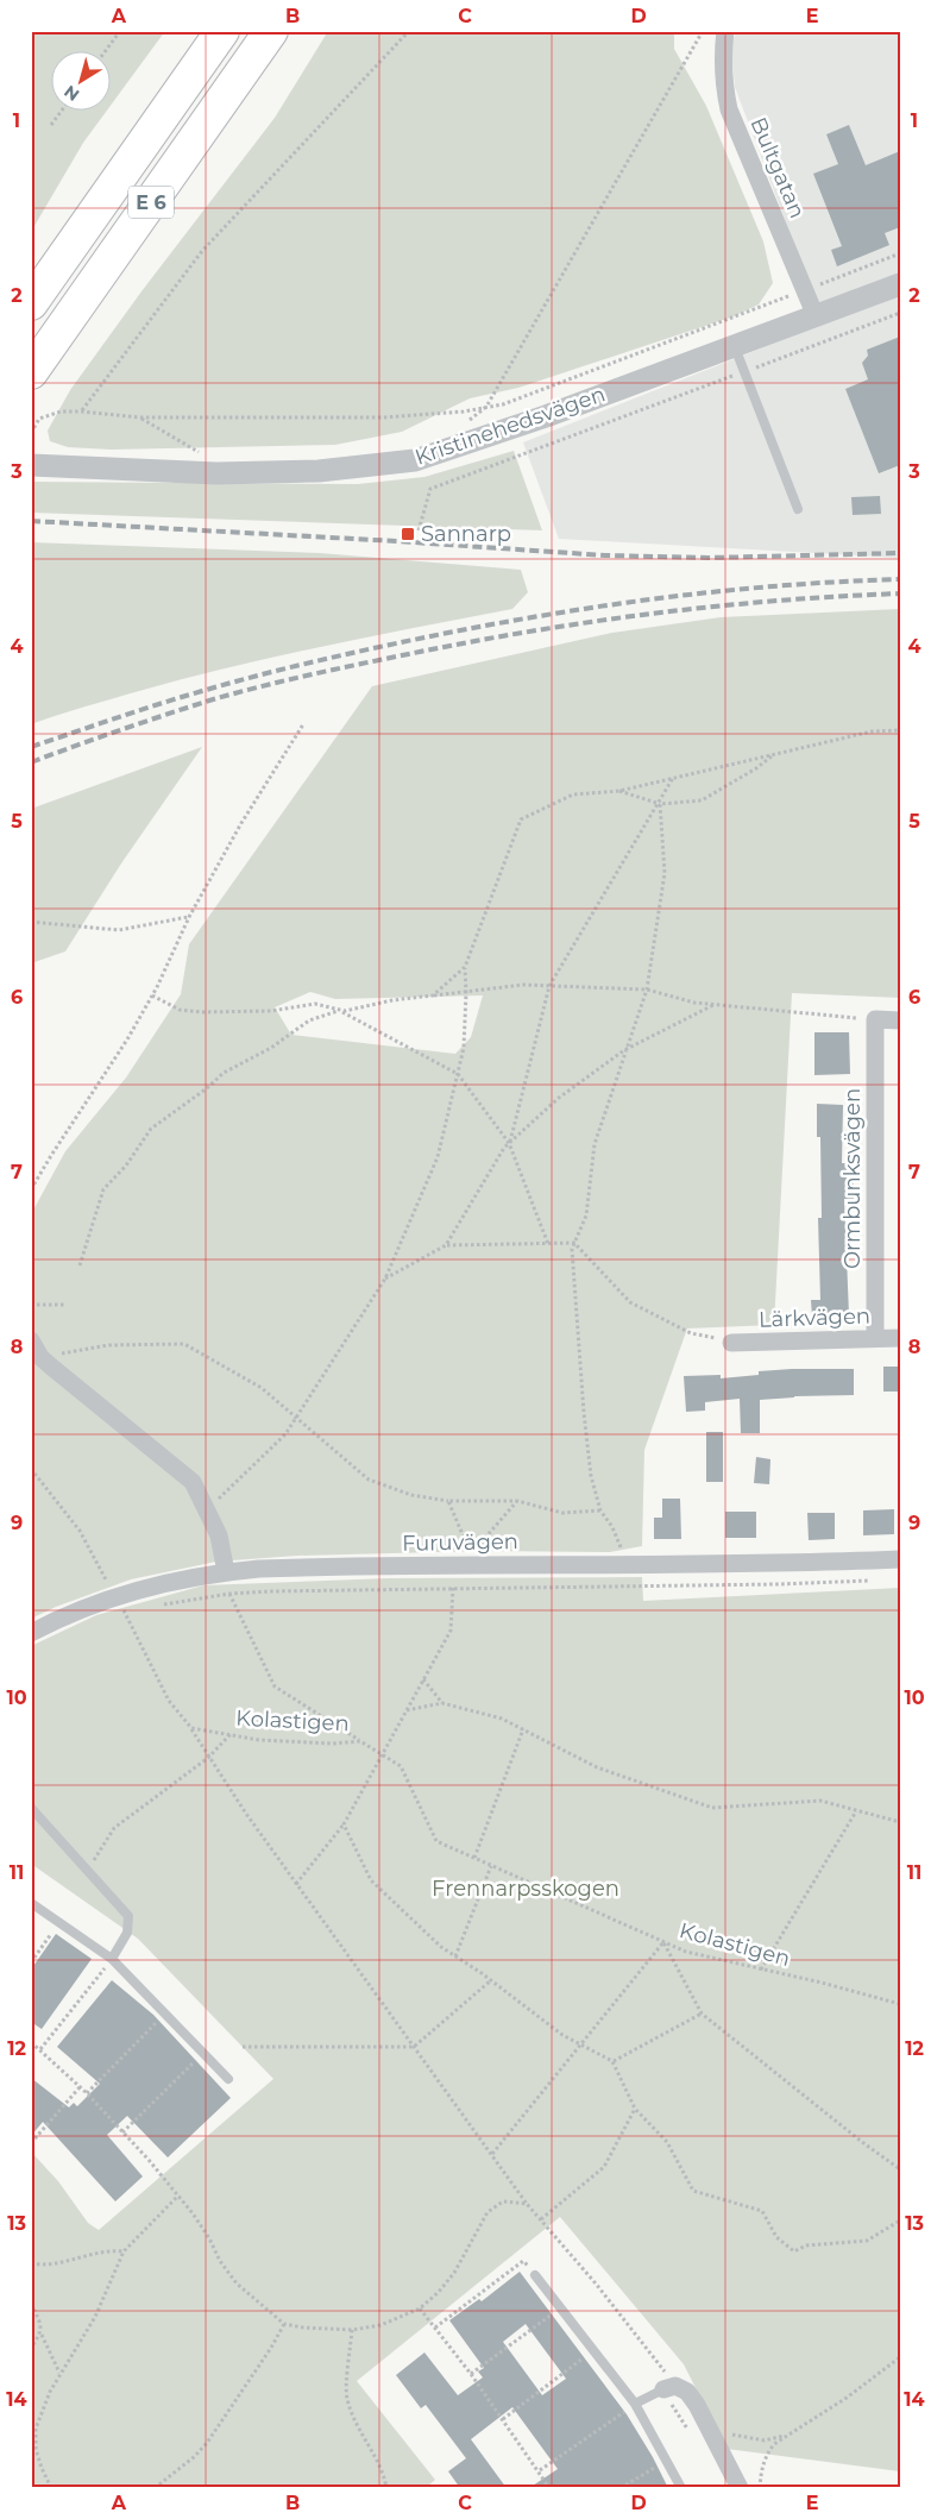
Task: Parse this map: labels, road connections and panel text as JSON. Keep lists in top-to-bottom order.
{
  "streets": {
    "highway": ["E 6"],
    "street": [
      "Bultgatan",
      "Kristinehedsvägen",
      "Ormbunksvägen",
      "Lärkvägen",
      "Furuvägen"
    ],
    "path": ["Kolastigen"]
  },
  "crossings": [
    ["Bultgatan", "Kristinehedsvägen"],
    ["Ormbunksvägen", "Lärkvägen"]
  ],
  "parks": ["Frennarpsskogen"],
  "places": {
    "transit": ["Sannarp"]
  },
  "north": "bottom left",
  "grid": {
    "columns": [
      "A",
      "B",
      "C",
      "D",
      "E"
    ],
    "rows": [
      "1",
      "2",
      "3",
      "4",
      "5",
      "6",
      "7",
      "8",
      "9",
      "10",
      "11",
      "12",
      "13",
      "14"
    ]
  }
}
